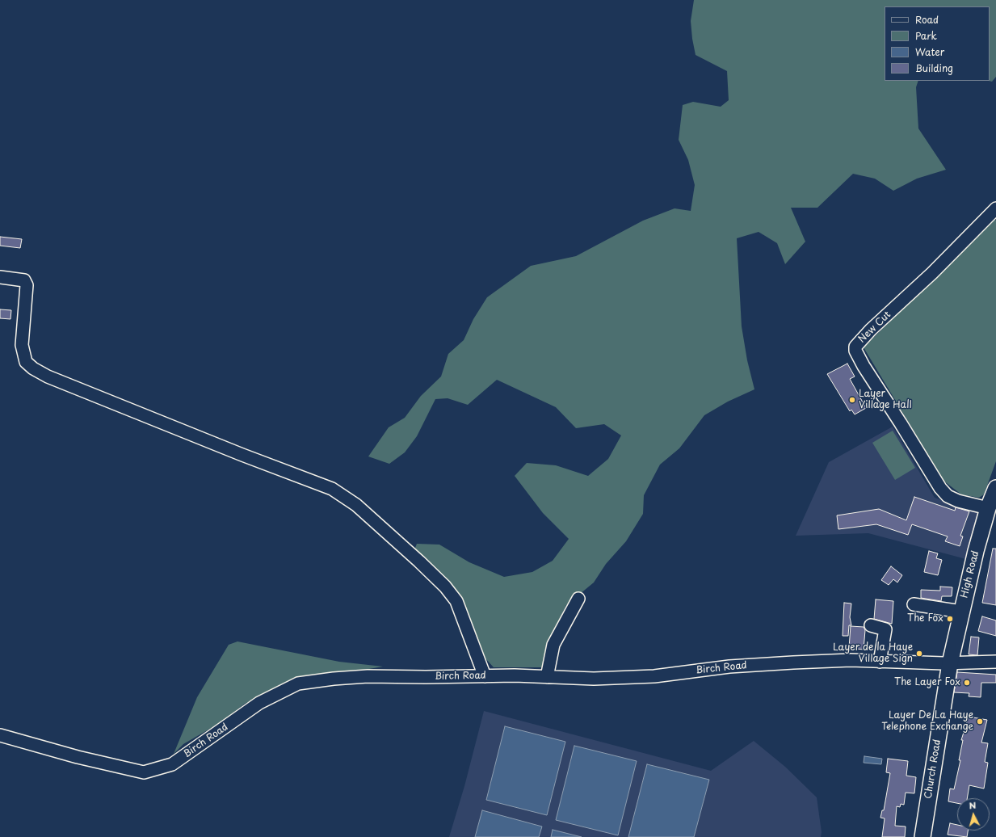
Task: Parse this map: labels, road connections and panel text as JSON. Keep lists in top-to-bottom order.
{
  "streets": {
    "main road": ["High Road", "Church Road"],
    "street": ["New Cut", "Birch Road"]
  },
  "crossings": [
    ["New Cut", "High Road"],
    ["High Road", "Birch Road"],
    ["High Road", "Church Road"],
    ["Birch Road", "Church Road"]
  ],
  "places": [
    "Layer Village Hall",
    "The Fox",
    "Layer de la Haye Village Sign",
    "The Layer Fox",
    "Layer De La Haye Telephone Exchange"
  ],
  "legend": [
    "Road",
    "Park",
    "Water",
    "Building"
  ],
  "north": "top"
}
